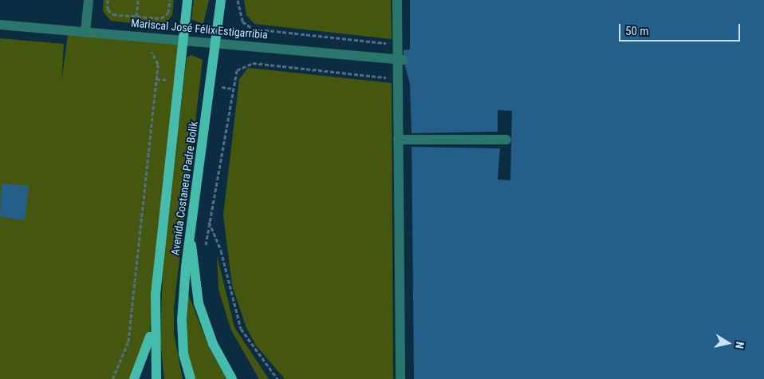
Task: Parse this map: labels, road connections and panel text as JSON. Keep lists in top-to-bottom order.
{
  "streets": {
    "main road": ["Avenida Costanera Padre Bolik"],
    "street": ["Mariscal José Félix Estigarribia"]
  },
  "crossings": [
    ["Mariscal José Félix Estigarribia", "Avenida Costanera Padre Bolik"]
  ],
  "scale_bar": "50 m",
  "north": "right"
}
